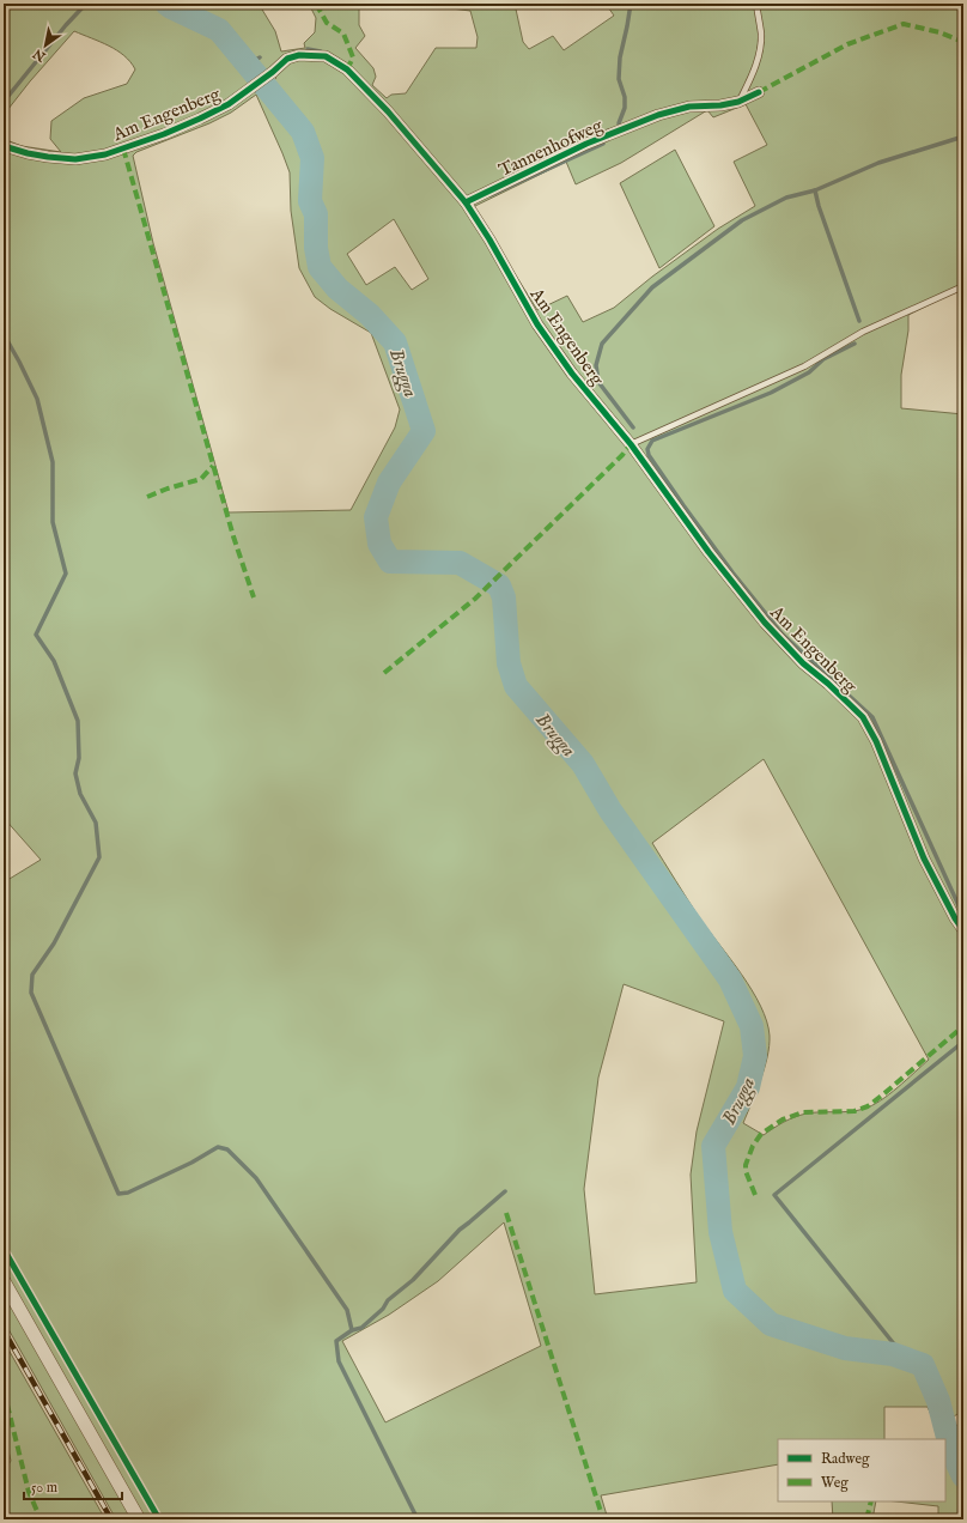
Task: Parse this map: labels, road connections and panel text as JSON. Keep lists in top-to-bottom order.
{
  "streets": {
    "street": ["Am Engenberg", "Tannenhofweg"]
  },
  "crossings": [
    ["Am Engenberg", "Tannenhofweg"]
  ],
  "water": ["Brugga"],
  "legend": ["Radweg", "Weg"],
  "scale_bar": "50 m",
  "north": "bottom left"
}
